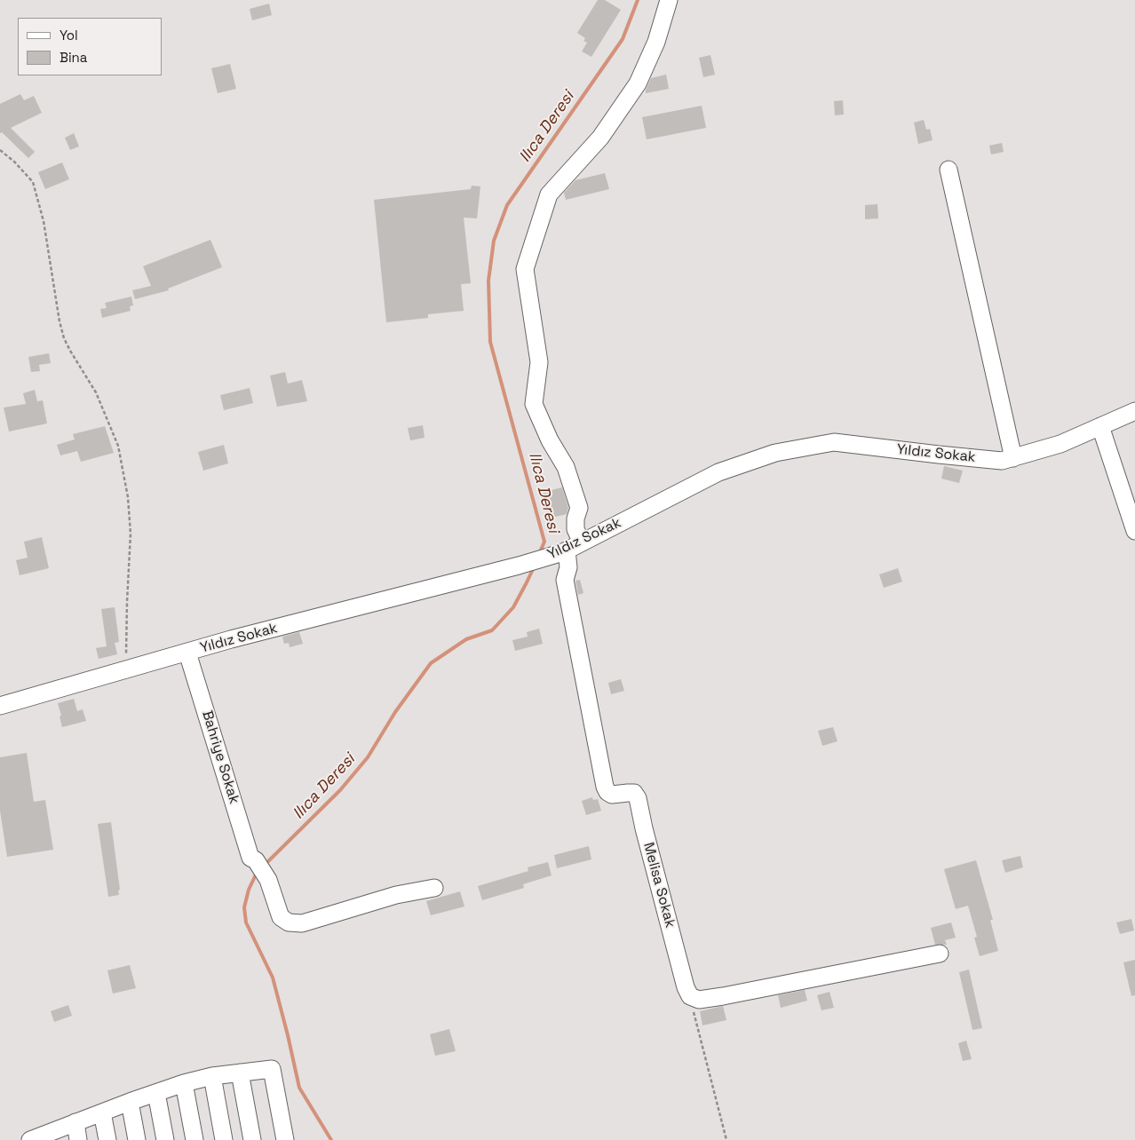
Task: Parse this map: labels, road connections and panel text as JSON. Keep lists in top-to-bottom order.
{
  "streets": {
    "street": ["Yıldız Sokak", "Bahriye Sokak", "Melisa Sokak"]
  },
  "crossings": [
    ["Yıldız Sokak", "Bahriye Sokak"],
    ["Yıldız Sokak", "Melisa Sokak"]
  ],
  "water": ["Ilıca Deresi"],
  "legend": ["Yol", "Bina"]
}
